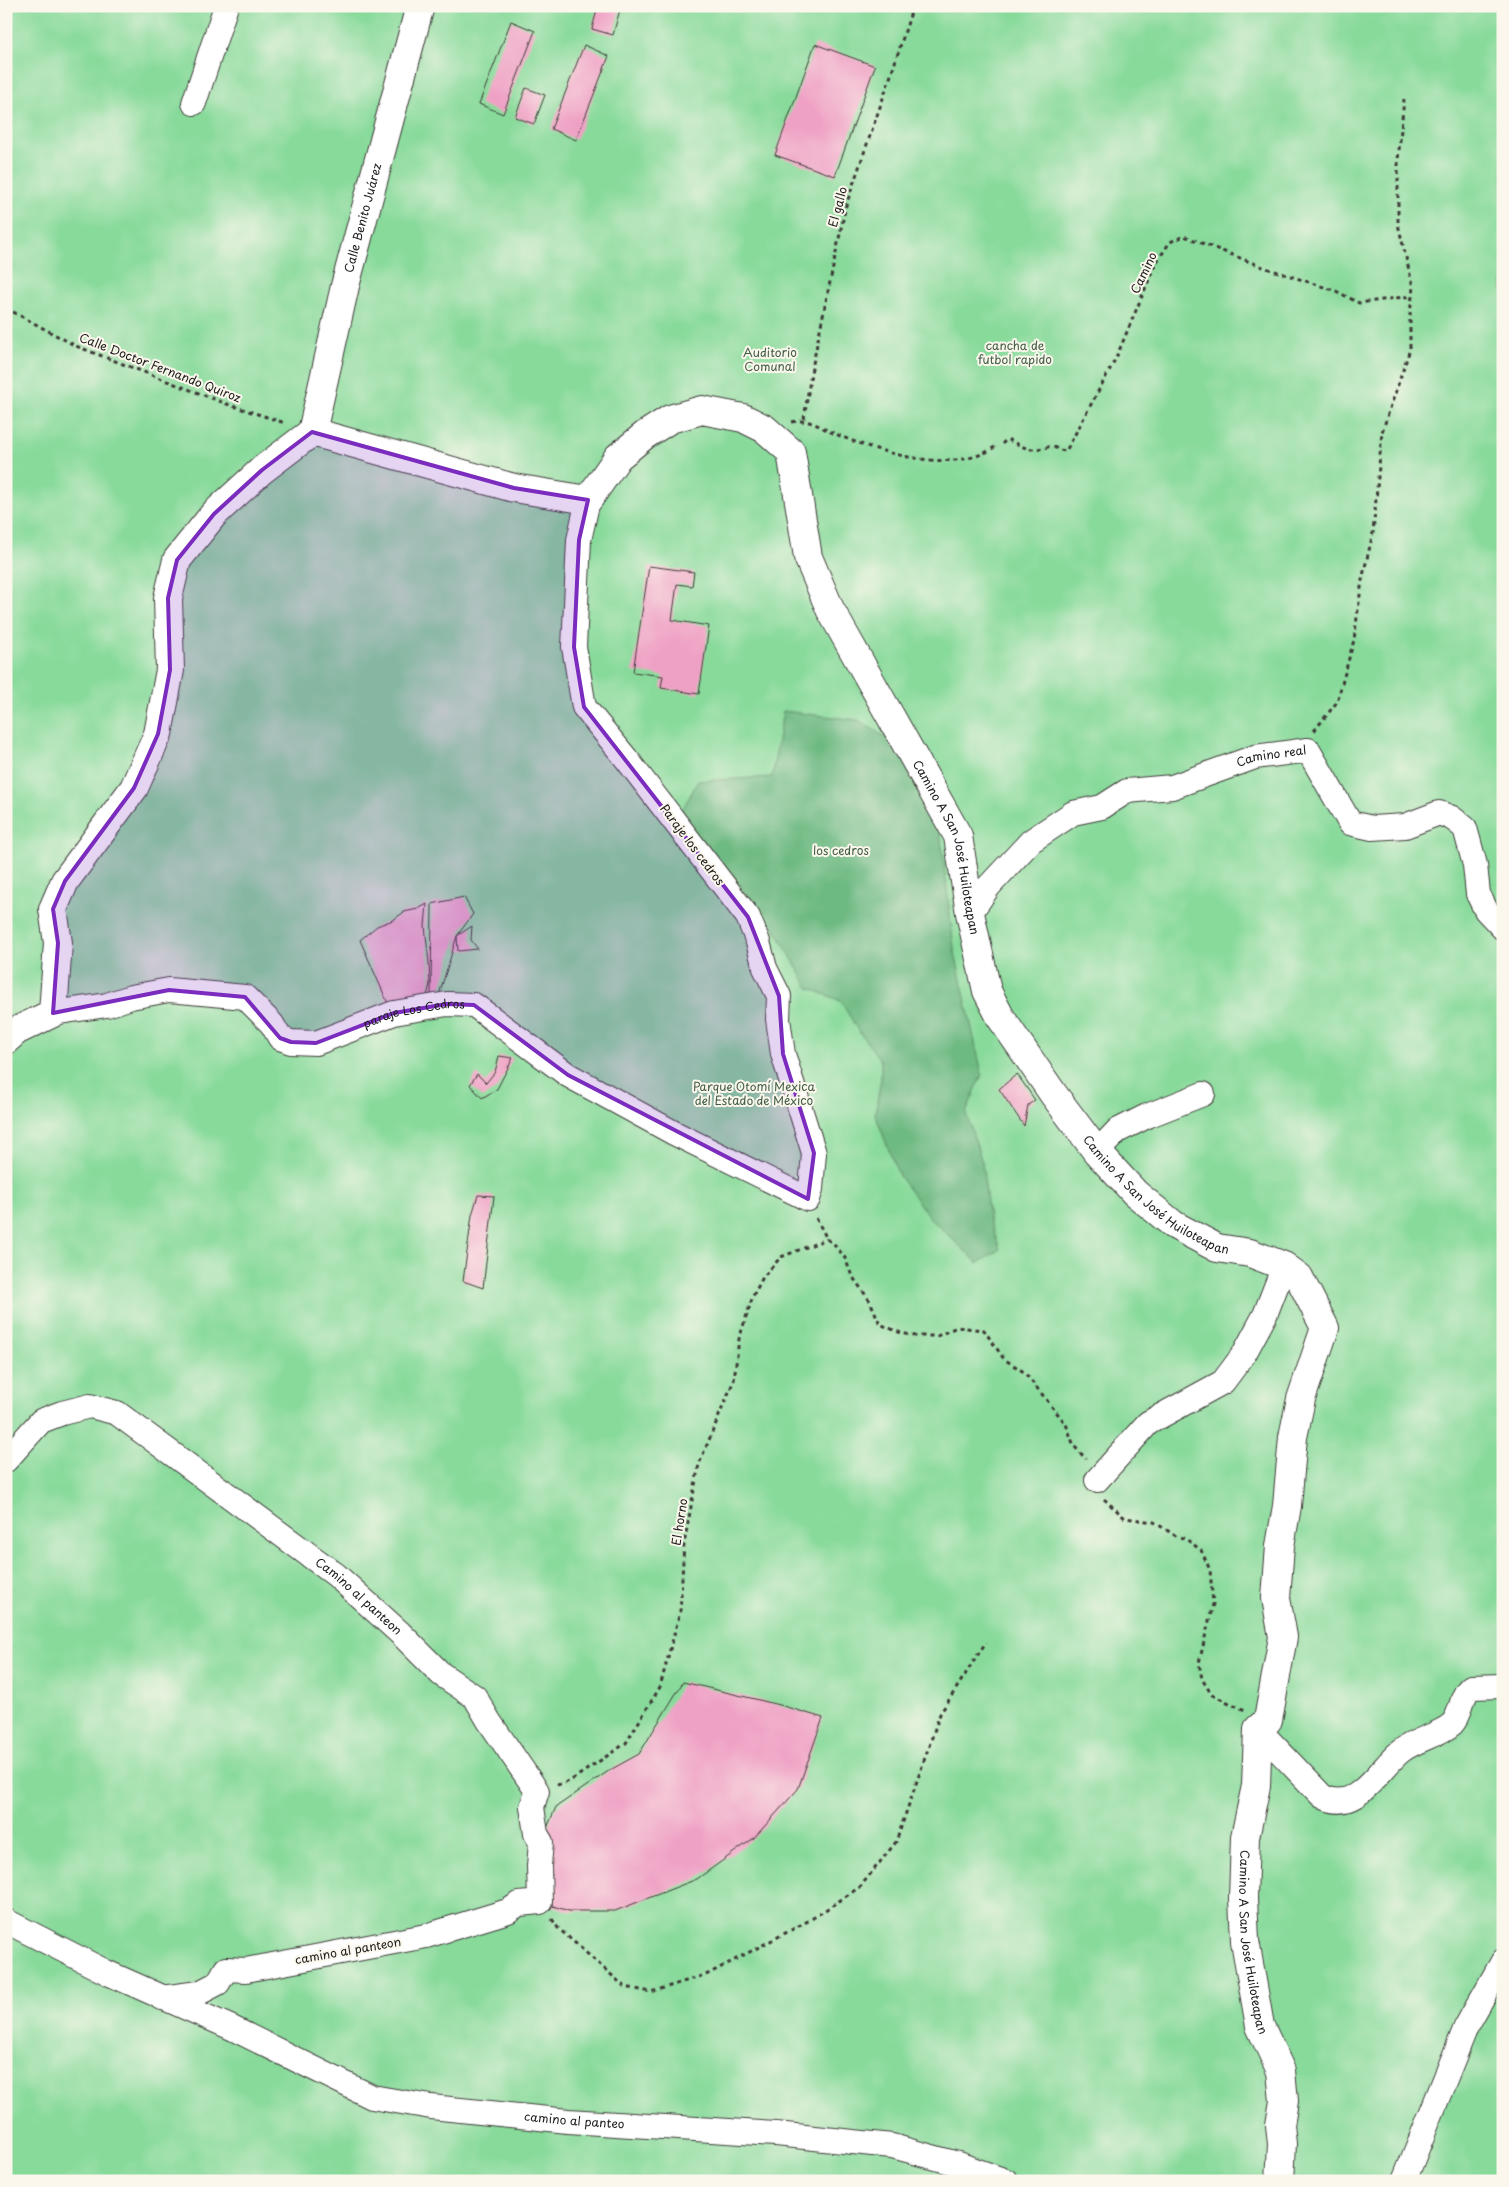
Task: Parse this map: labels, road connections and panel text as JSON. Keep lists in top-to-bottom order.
{
  "streets": {
    "main road": ["Calle Benito Juárez", "Camino A San José Huiloteapan"],
    "street": [
      "Camino real",
      "Paraje los cedros",
      "paraje Los Cedros",
      "Camino al panteon",
      "camino al panteon",
      "camino al panteo"
    ],
    "path": [
      "El gallo",
      "Camino",
      "Calle Doctor Fernando Quiroz",
      "El horno"
    ]
  },
  "crossings": [
    ["Calle Benito Juárez", "Calle Doctor Fernando Quiroz"],
    ["Camino real", "Camino A San José Huiloteapan"],
    ["Paraje los cedros", "Camino A San José Huiloteapan"],
    ["Paraje los cedros", "paraje Los Cedros"],
    ["El horno", "Camino al panteon"],
    ["camino al panteon", "camino al panteo"]
  ],
  "parks": [
    "cancha de futbol rapido",
    "Auditorio Comunal",
    "los cedros",
    "Parque Otomí Mexica del Estado de México"
  ]
}
